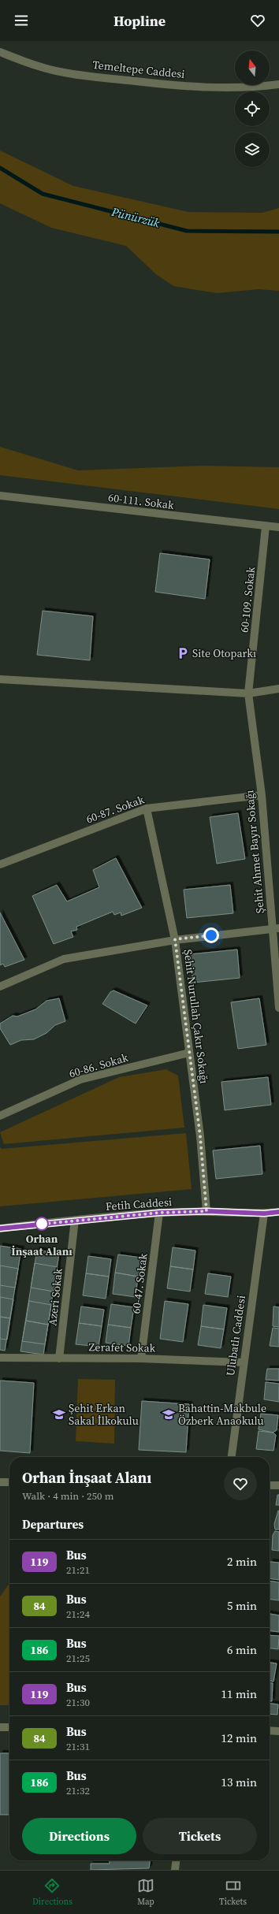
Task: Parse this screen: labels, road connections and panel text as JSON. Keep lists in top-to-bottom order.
{
  "streets": {
    "street": [
      "Temeltepe Caddesi",
      "60-111. Sokak",
      "60-109. Sokak",
      "60-87. Sokak",
      "Şehit Ahmet Bayır Sokağı",
      "Şehit Nurullah Çakır Sokağı",
      "60-86. Sokak",
      "Fetih Caddesi",
      "60-47. Sokak",
      "Azeri Sokak",
      "Ulubatlı Caddesi",
      "Zerafet Sokak"
    ]
  },
  "crossings": [
    ["60-111. Sokak", "60-109. Sokak"],
    ["60-109. Sokak", "Şehit Ahmet Bayır Sokağı"],
    ["60-87. Sokak", "Şehit Ahmet Bayır Sokağı"],
    ["60-87. Sokak", "Şehit Nurullah Çakır Sokağı"],
    ["Şehit Nurullah Çakır Sokağı", "60-86. Sokak"],
    ["Şehit Nurullah Çakır Sokağı", "Fetih Caddesi"],
    ["Fetih Caddesi", "60-47. Sokak"],
    ["Fetih Caddesi", "Azeri Sokak"],
    ["Fetih Caddesi", "Ulubatlı Caddesi"],
    ["60-47. Sokak", "Zerafet Sokak"],
    ["Azeri Sokak", "Zerafet Sokak"],
    ["Ulubatlı Caddesi", "Zerafet Sokak"]
  ],
  "water": ["Pünürzük"],
  "places": {
    "parking": ["Site Otoparkı"],
    "other": ["Orhan İnşaat Alanı"],
    "school or university": ["Şehit Erkan Sakal İlkokulu", "Bahattin-Makbule Özberk Anaokulu"]
  },
  "lines": ["bus line 119"],
  "north": "top",
  "page": {
    "header": "Hopline",
    "heading": [
      ["Orhan İnşaat Alanı", "Walk · 4 min · 250 m"],
      "Departures"
    ],
    "list": [
      {
        "mark": "119",
        "name": "Bus",
        "note": "21:21",
        "value": "2 min"
      },
      {
        "mark": "84",
        "name": "Bus",
        "note": "21:24",
        "value": "5 min"
      },
      {
        "mark": "186",
        "name": "Bus",
        "note": "21:25",
        "value": "6 min"
      },
      {
        "mark": "119",
        "name": "Bus",
        "note": "21:30",
        "value": "11 min"
      },
      {
        "mark": "84",
        "name": "Bus",
        "note": "21:31",
        "value": "12 min"
      },
      {
        "mark": "186",
        "name": "Bus",
        "note": "21:32",
        "value": "13 min"
      }
    ],
    "buttons": ["Directions", "Tickets"],
    "tabs": ["Directions", "Map", "Tickets"]
  }
}
